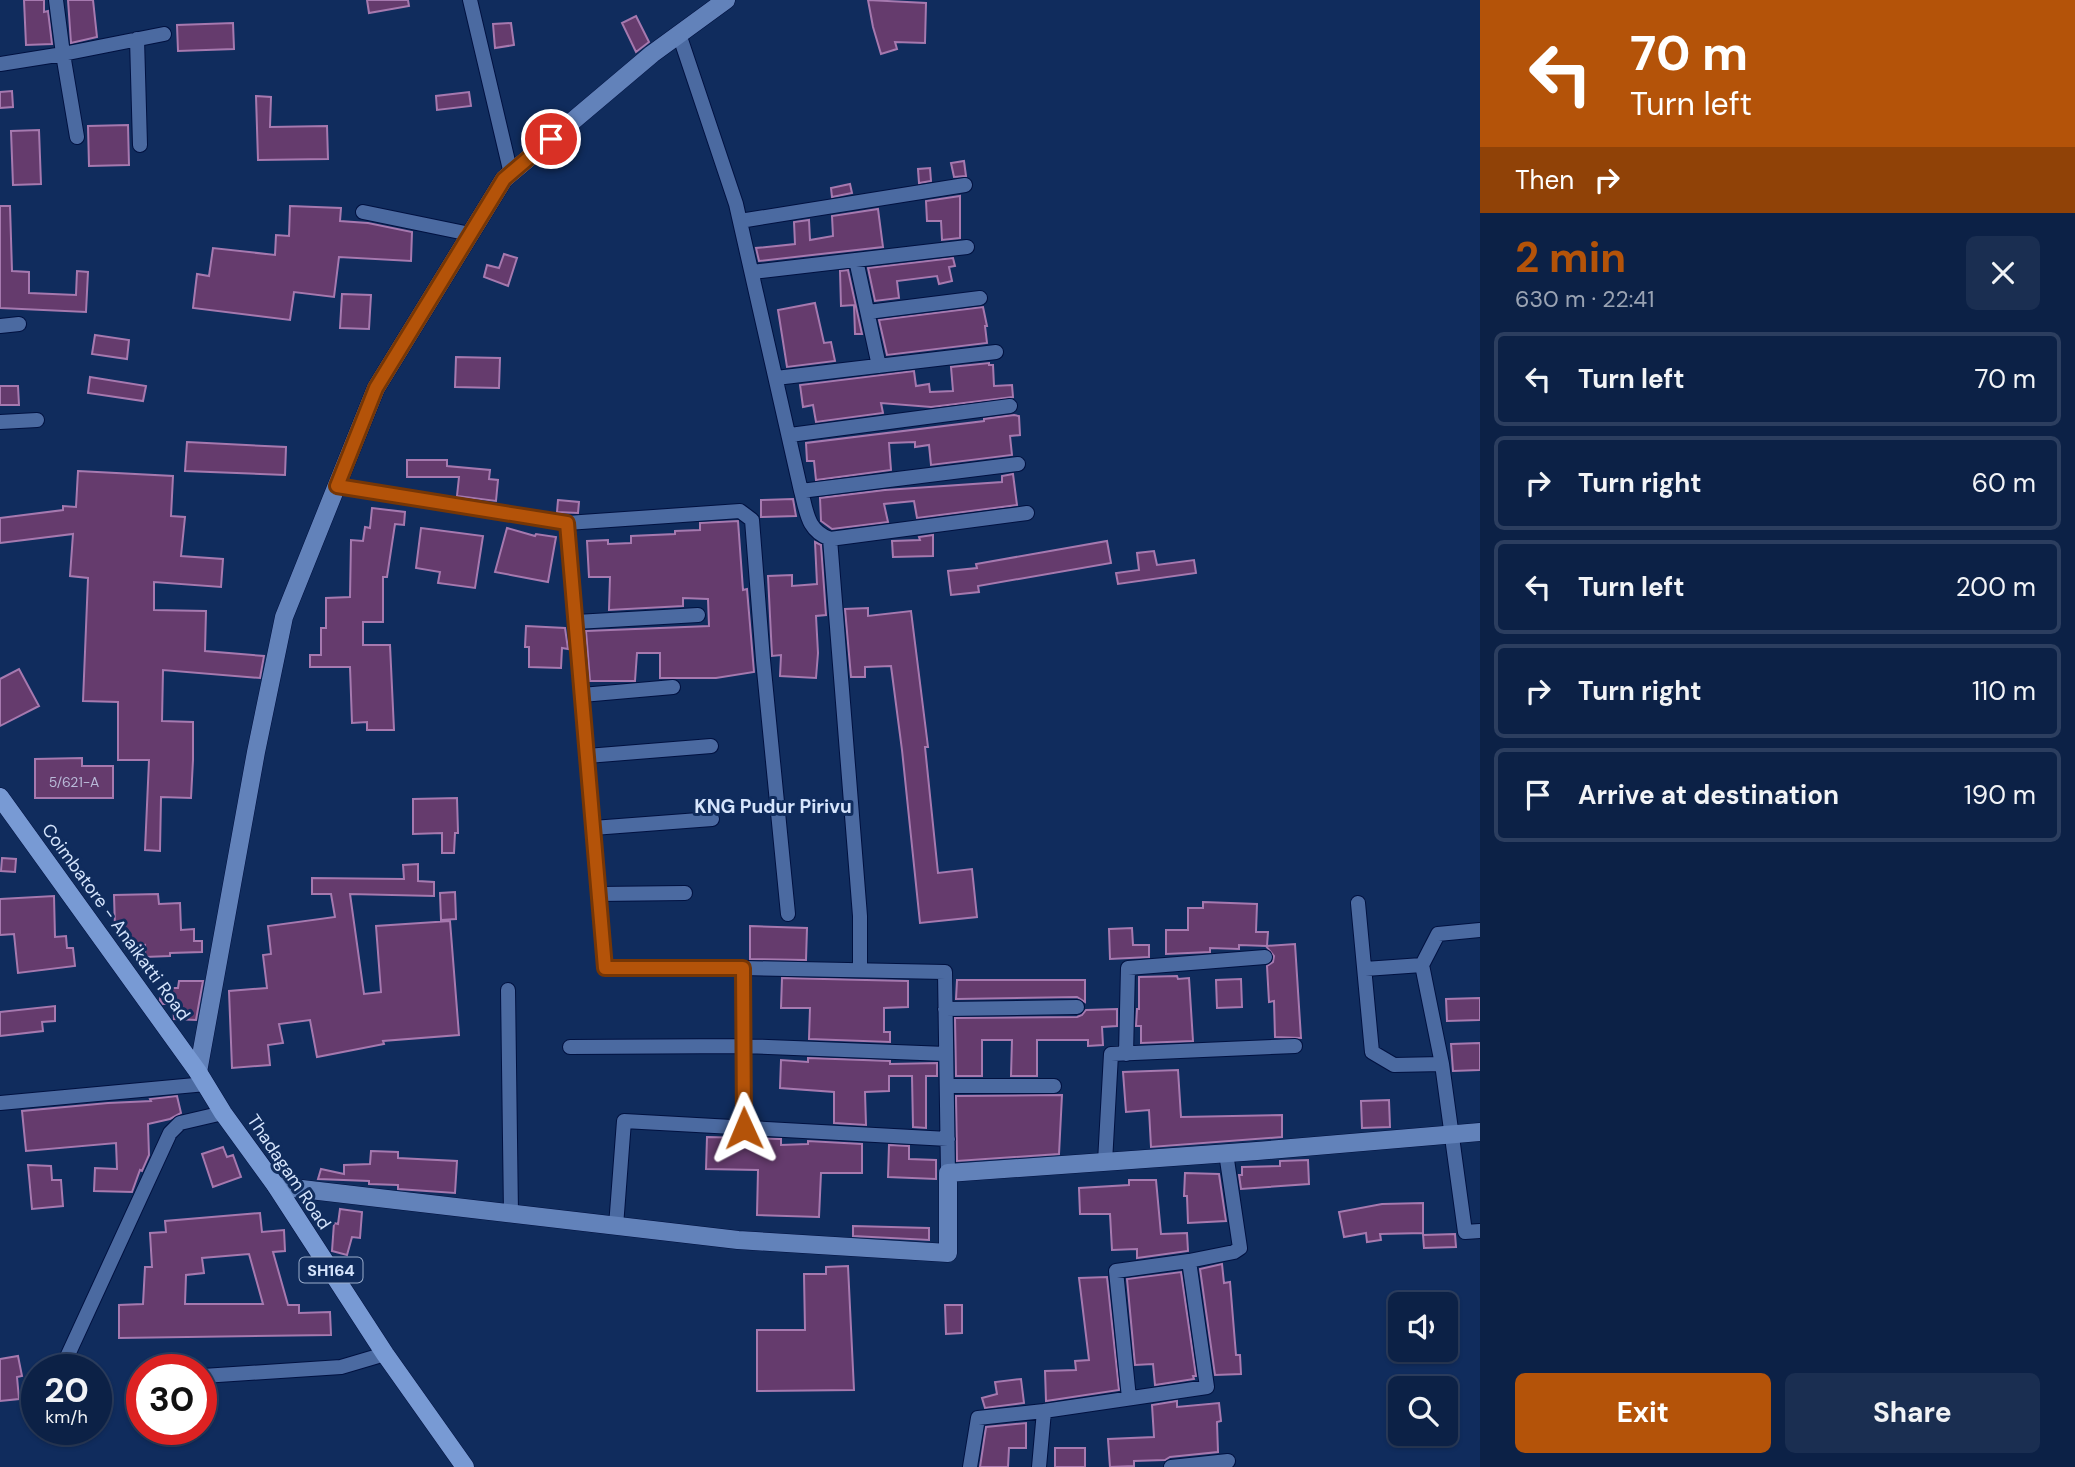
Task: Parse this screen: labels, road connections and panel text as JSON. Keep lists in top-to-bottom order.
{
  "streets": {
    "main road": ["Coimbatore - Anaikatti Road", "Thadagam Road", "SH164"]
  },
  "crossings": [
    ["Coimbatore - Anaikatti Road", "Thadagam Road"]
  ],
  "districts": ["KNG Pudur Pirivu"],
  "house_numbers": ["5/621-A"],
  "page": {
    "turn": ["70 m", "Turn left"],
    "then": "Then",
    "heading": ["2 min", "630 m · 22:41"],
    "list": [
      {
        "name": "Turn left",
        "value": "70 m"
      },
      {
        "name": "Turn right",
        "value": "60 m"
      },
      {
        "name": "Turn left",
        "value": "200 m"
      },
      {
        "name": "Turn right",
        "value": "110 m"
      },
      {
        "name": "Arrive at destination",
        "value": "190 m"
      }
    ],
    "speed": "20 km/h",
    "limit": "30",
    "buttons": ["Exit", "Share"]
  }
}
